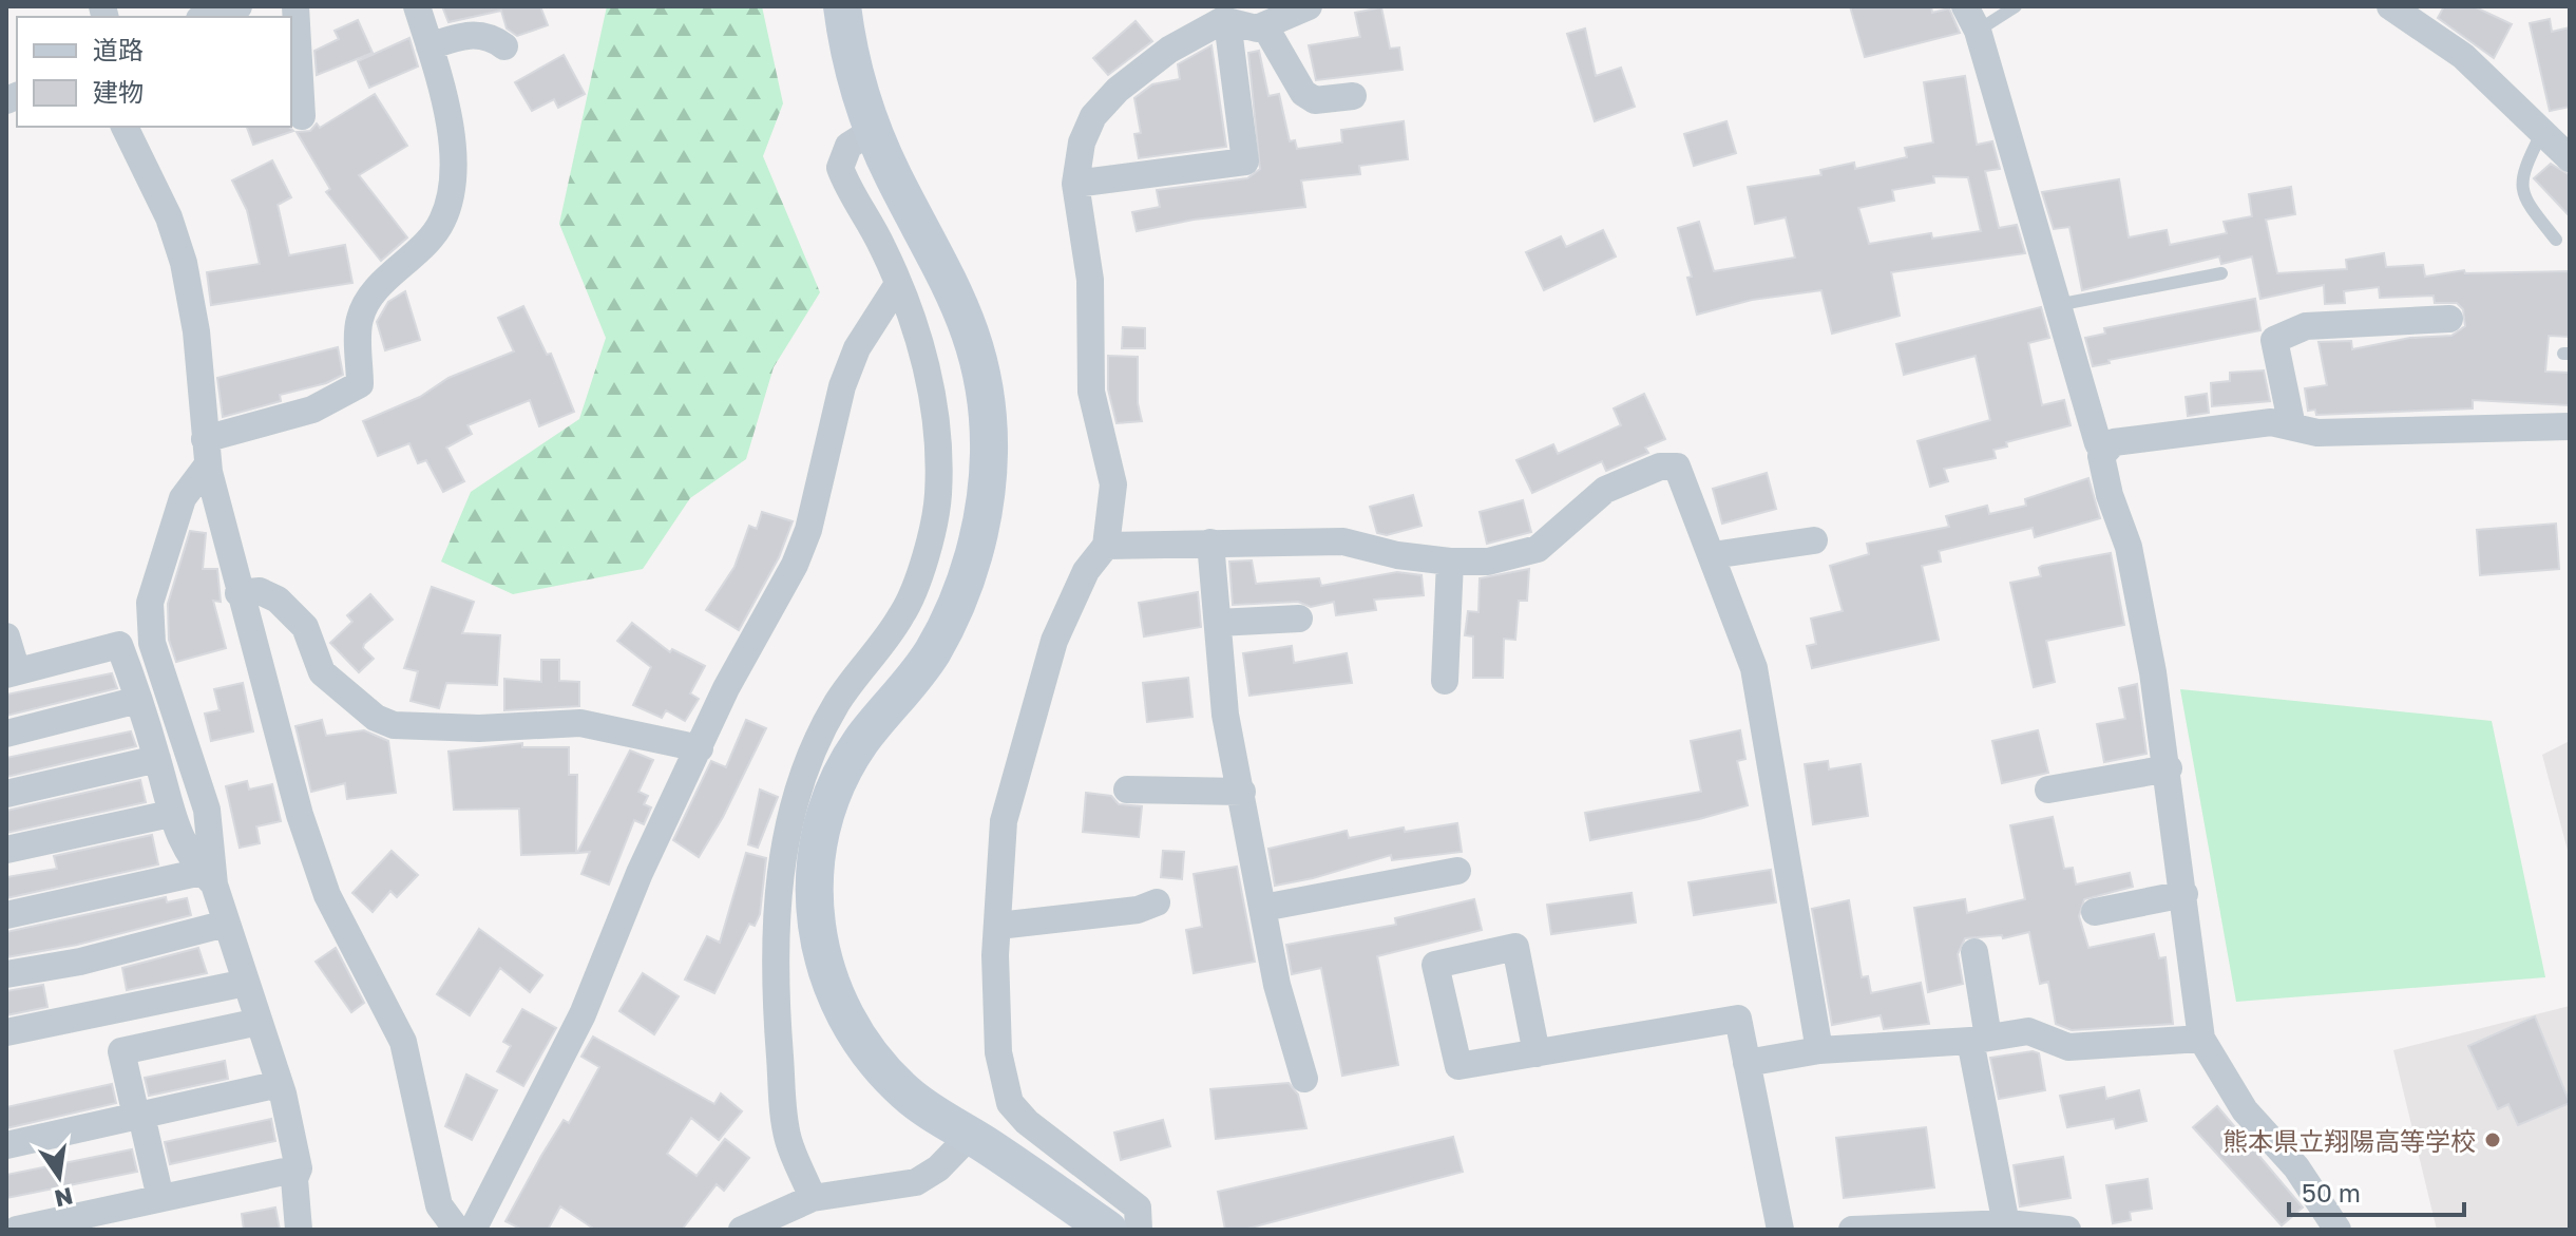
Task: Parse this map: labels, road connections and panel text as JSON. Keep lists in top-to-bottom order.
{
  "places": ["熊本県立翔陽高等学校"],
  "legend": ["道路", "建物"],
  "scale_bar": "50 m",
  "north": "bottom"
}
